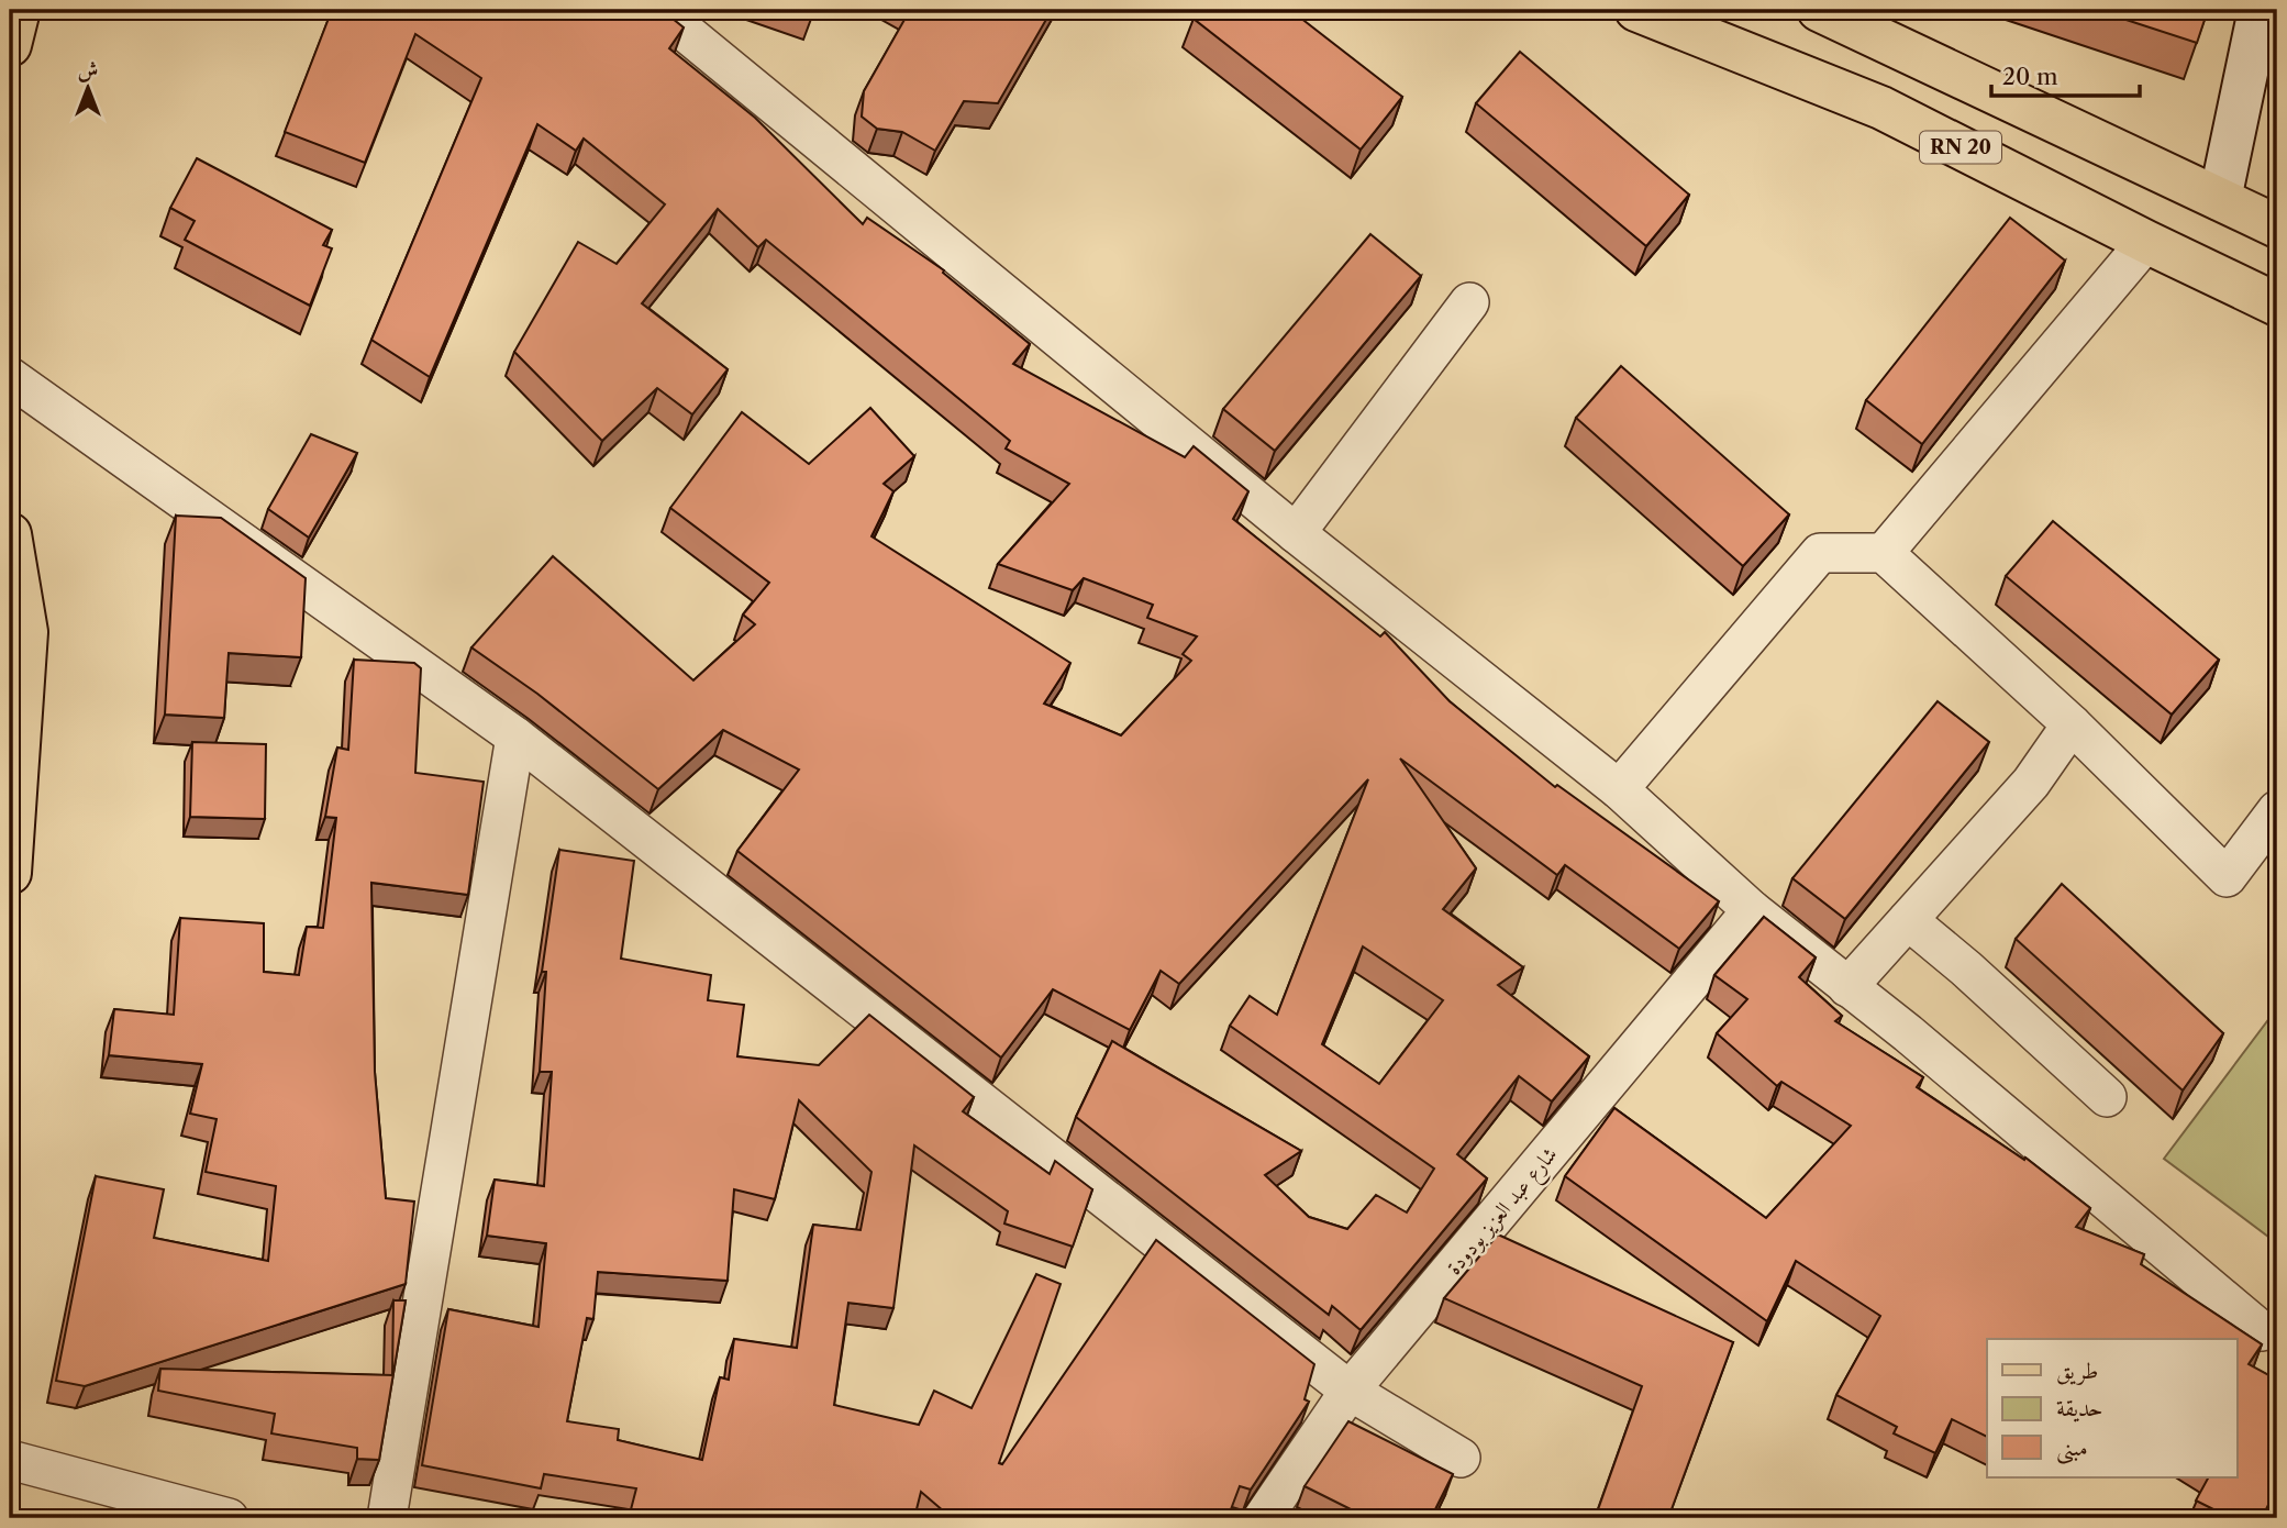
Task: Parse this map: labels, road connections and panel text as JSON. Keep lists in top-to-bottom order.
{
  "streets": {
    "main road": ["RN 20"],
    "street": ["شارع عبد العزيز بودودة"]
  },
  "legend": ["طريق", "حديقة", "مبنى"],
  "scale_bar": "20 m",
  "north": "top"
}
